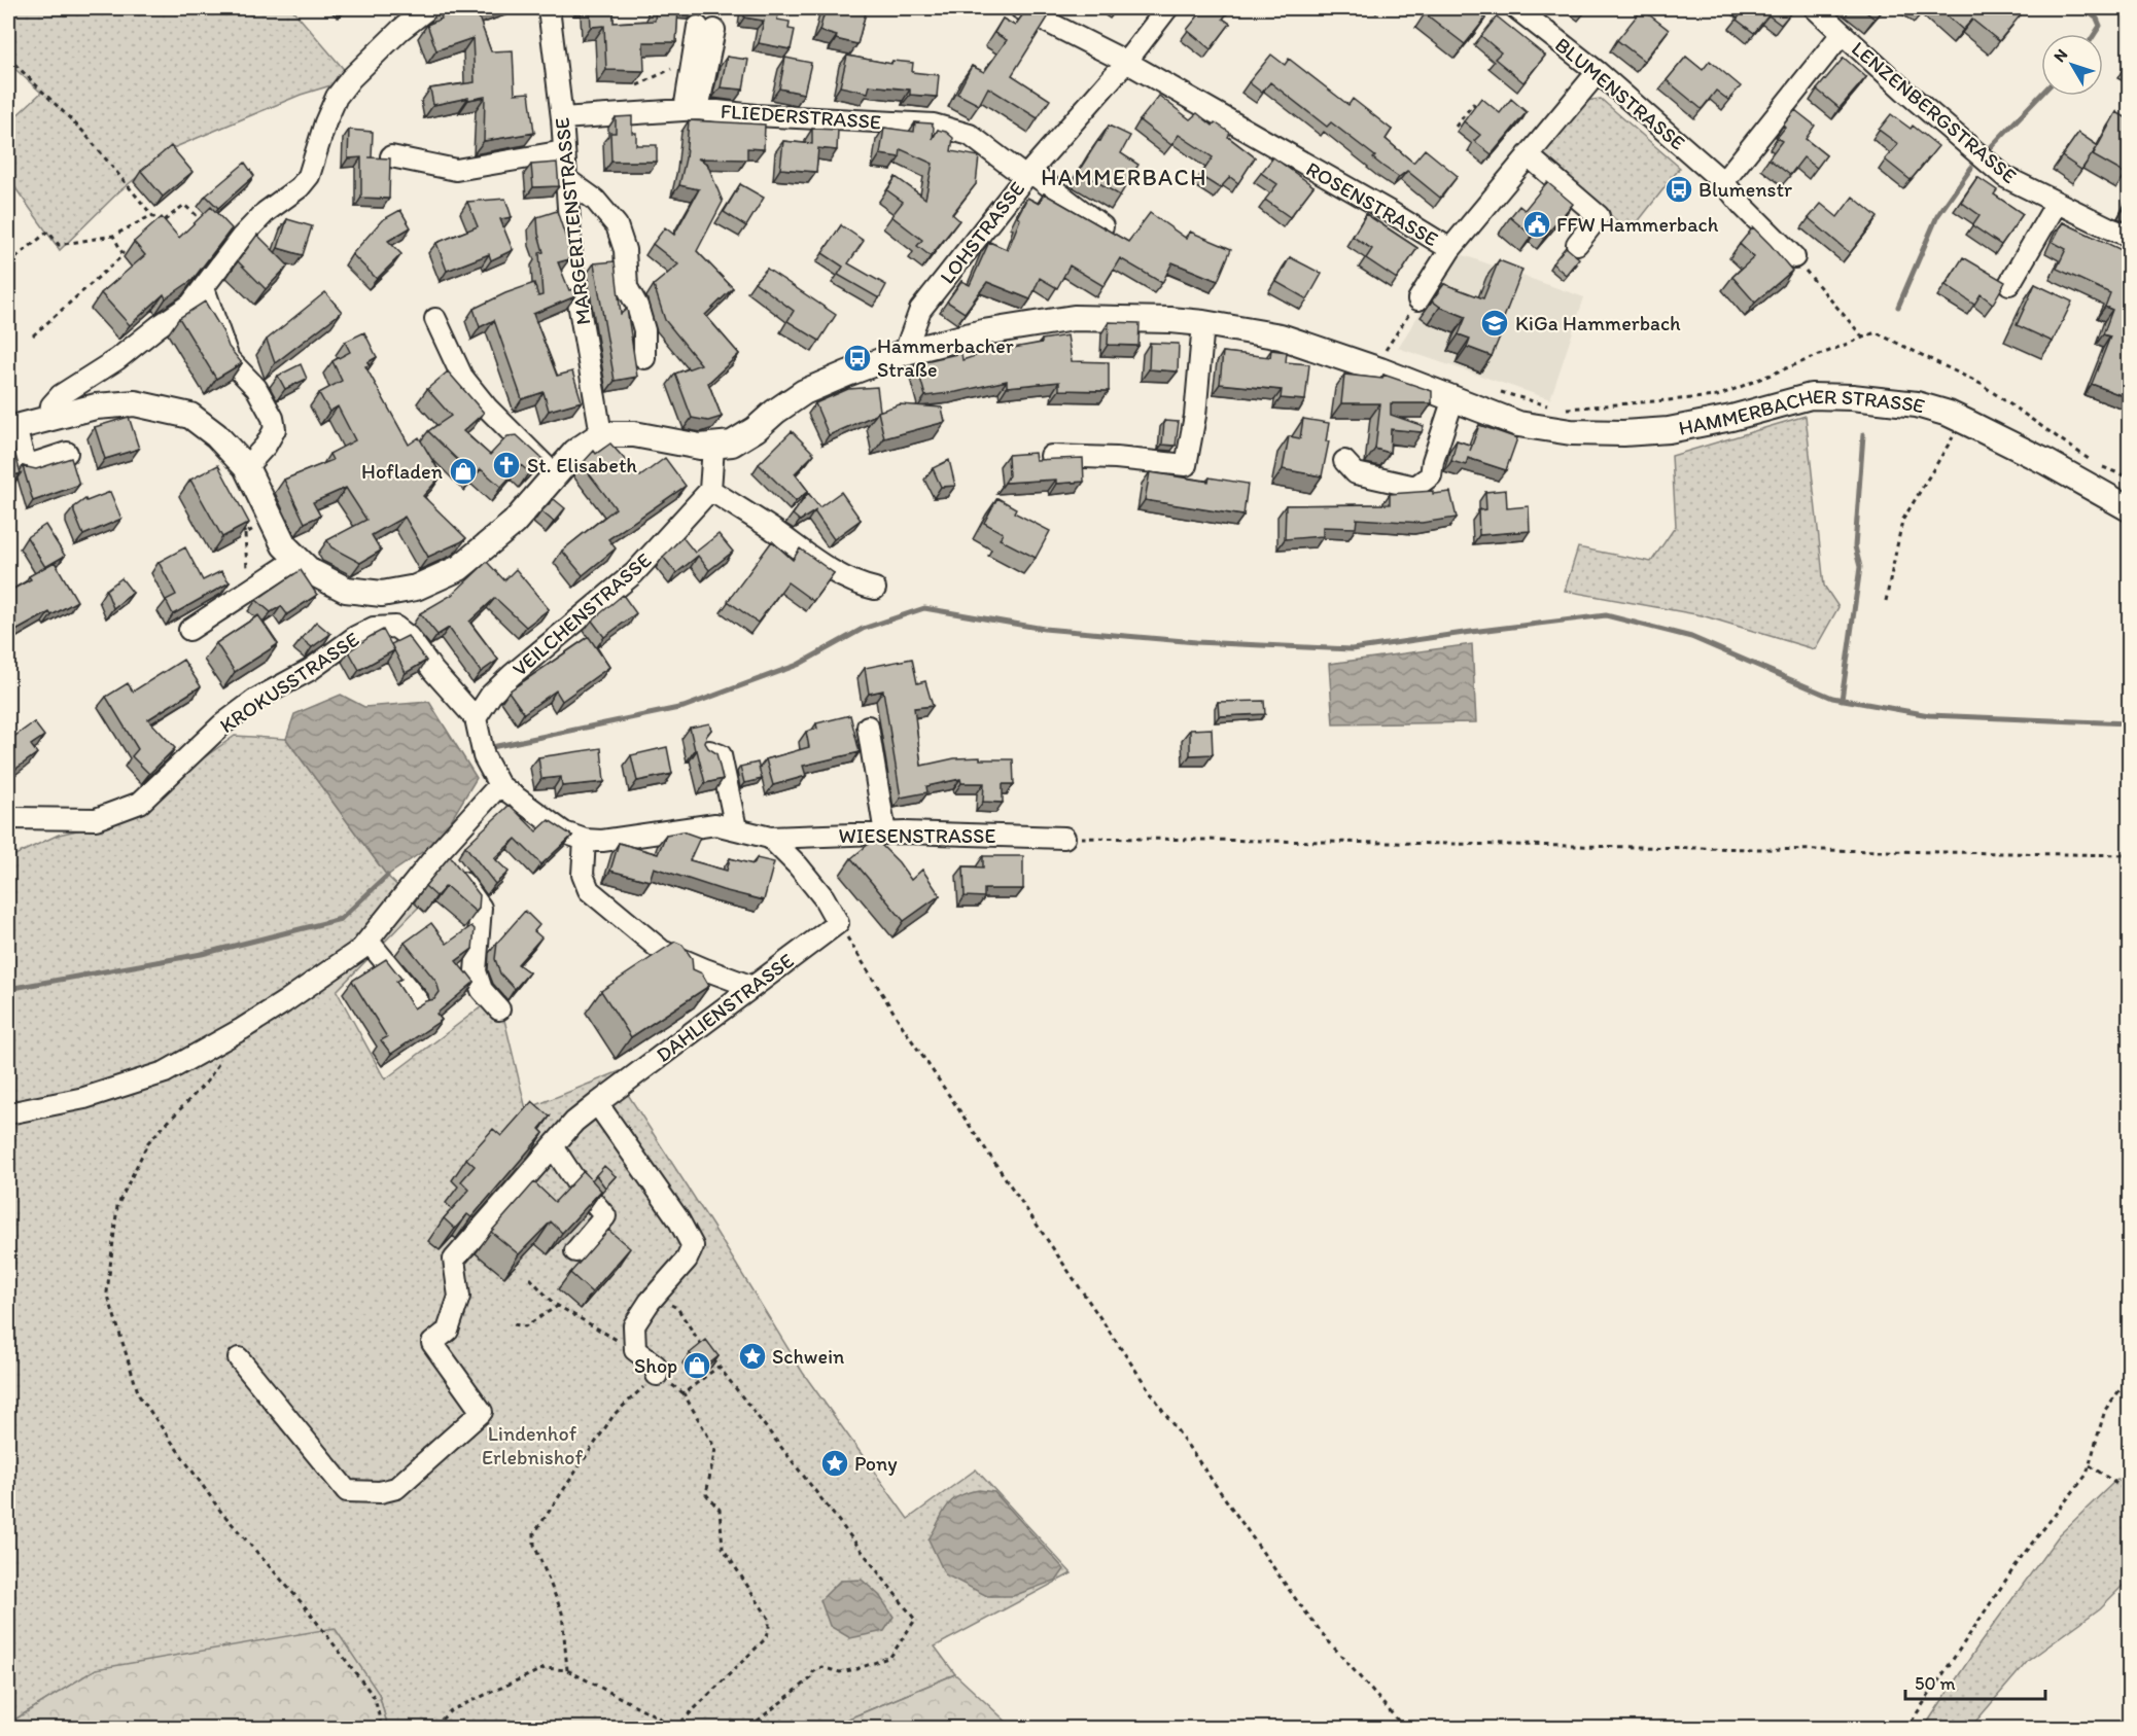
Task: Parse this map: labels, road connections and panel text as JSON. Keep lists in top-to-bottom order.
{
  "streets": {
    "main road": ["HAMMERBACHER STRASSE"],
    "street": [
      "BLUMENSTRASSE",
      "LENZENBERGSTRASSE",
      "FLIEDERSTRASSE",
      "ROSENSTRASSE",
      "MARGERITENSTRASSE",
      "LOHSTRASSE",
      "VEILCHENSTRASSE",
      "KROKUSSTRASSE",
      "WIESENSTRASSE",
      "DAHLIENSTRASSE"
    ]
  },
  "crossings": [
    ["BLUMENSTRASSE", "ROSENSTRASSE"],
    ["FLIEDERSTRASSE", "MARGERITENSTRASSE"],
    ["FLIEDERSTRASSE", "LOHSTRASSE"],
    ["ROSENSTRASSE", "LOHSTRASSE"],
    ["MARGERITENSTRASSE", "HAMMERBACHER STRASSE"],
    ["LOHSTRASSE", "HAMMERBACHER STRASSE"],
    ["VEILCHENSTRASSE", "KROKUSSTRASSE"]
  ],
  "districts": ["HAMMERBACH"],
  "parks": ["Lindenhof Erlebnishof"],
  "places": {
    "bus stop": ["Blumenstr", "Hammerbacher Straße"],
    "public building": ["FFW Hammerbach"],
    "school or university": ["KiGa Hammerbach"],
    "church": ["St. Elisabeth"],
    "shop": ["Hofladen", "Shop"],
    "place": ["Schwein", "Pony"]
  },
  "scale_bar": "50 m",
  "north": "top left"
}
